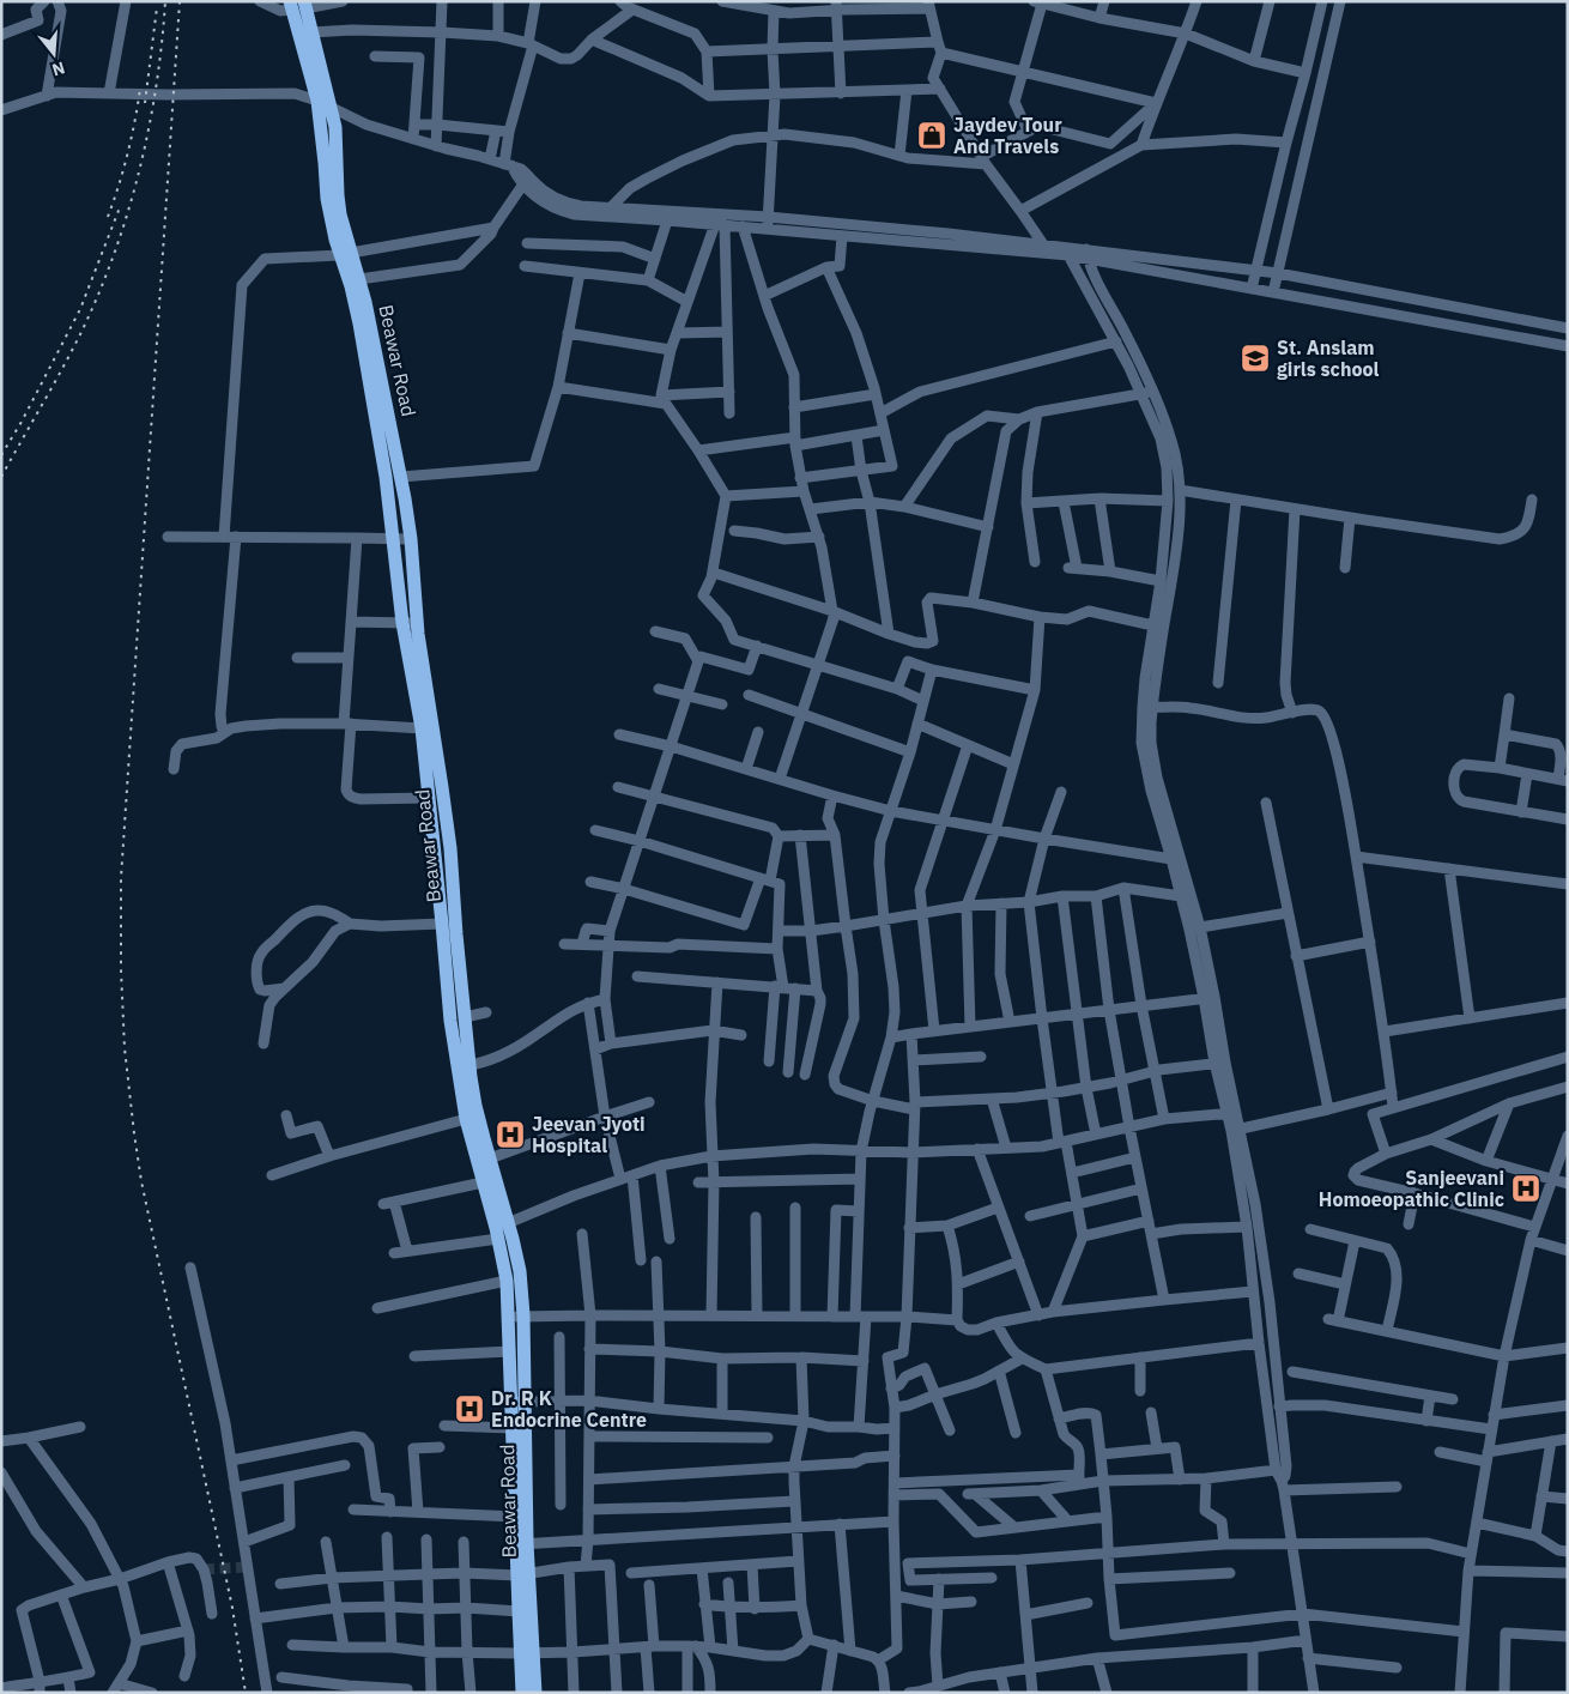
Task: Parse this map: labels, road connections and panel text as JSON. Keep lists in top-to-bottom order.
{
  "streets": {
    "main road": ["Beawar Road"]
  },
  "places": {
    "shop": ["Jaydev Tour And Travels"],
    "school or university": ["St. Anslam girls school"],
    "hospital": ["Jeevan Jyoti Hospital", "Sanjeevani Homoeopathic Clinic", "Dr. R K Endocrine Centre"]
  },
  "north": "bottom"
}
